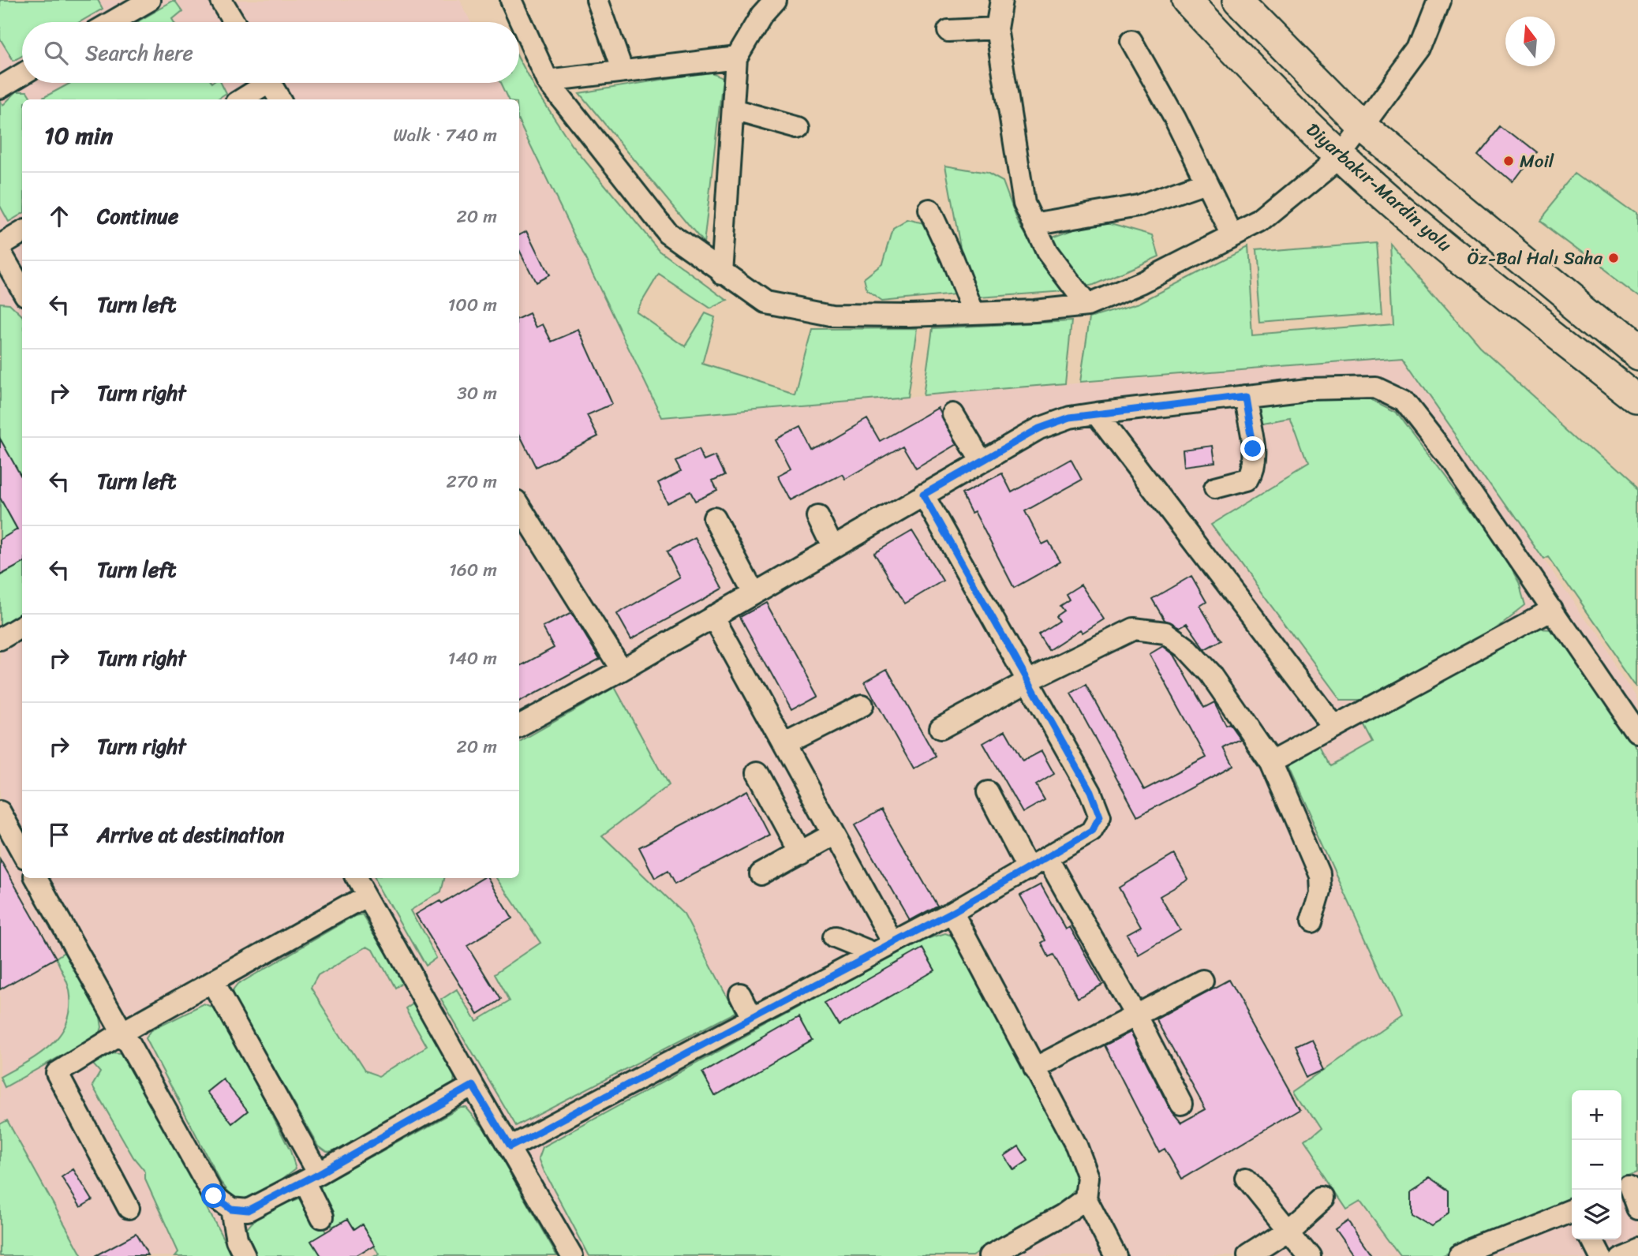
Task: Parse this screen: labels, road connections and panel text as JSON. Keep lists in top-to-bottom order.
{
  "streets": {
    "highway": ["Diyarbakır-Mardin yolu"]
  },
  "places": ["Moil", "Öz-Bal Halı Saha"],
  "north": "top",
  "page": {
    "search": "Search here",
    "heading": ["10 min", "Walk · 740 m"],
    "list": [
      ["Continue", "20 m"],
      ["Turn left", "100 m"],
      ["Turn right", "30 m"],
      ["Turn left", "270 m"],
      ["Turn left", "160 m"],
      ["Turn right", "140 m"],
      ["Turn right", "20 m"],
      "Arrive at destination"
    ],
    "map_buttons": ["+", "−"]
  }
}
